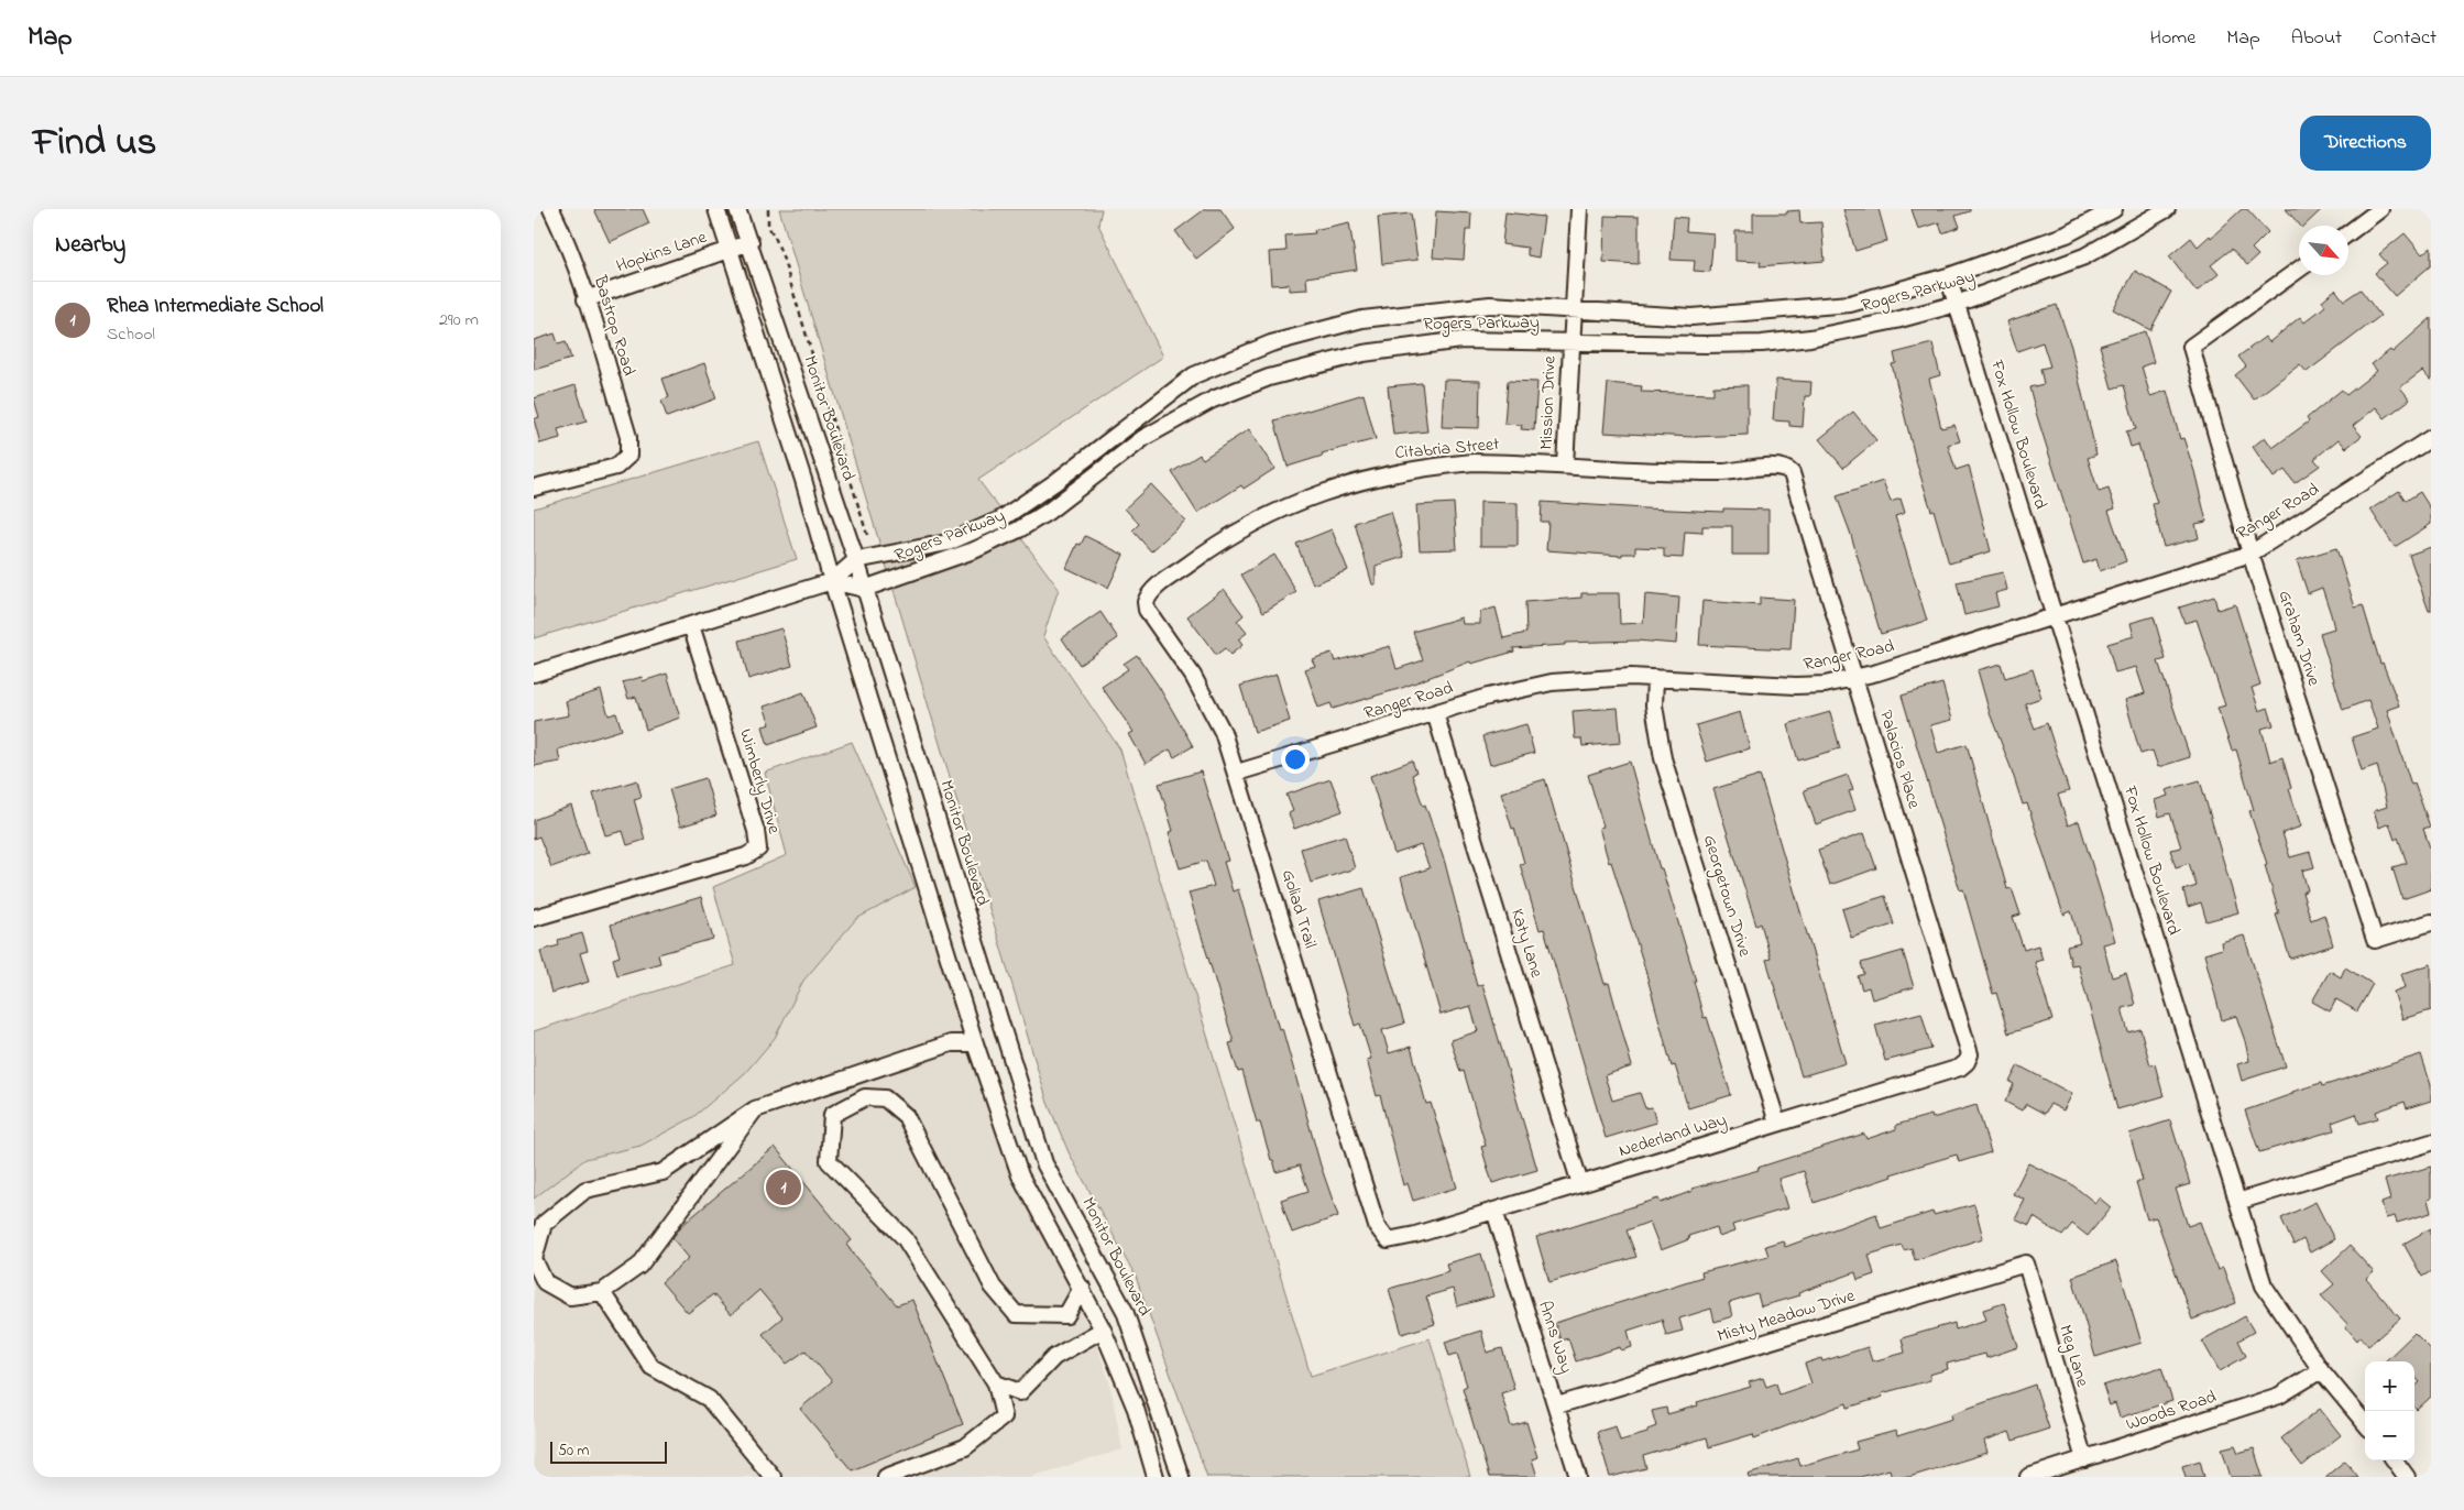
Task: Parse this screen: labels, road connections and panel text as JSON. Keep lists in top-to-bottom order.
{
  "streets": {
    "street": [
      "Hopkins Lane",
      "Rogers Parkway",
      "Bastrop Road",
      "Mission Drive",
      "Monitor Boulevard",
      "Fox Hollow Boulevard",
      "Citabria Street",
      "Ranger Road",
      "Graham Drive",
      "Palacios Place",
      "Wimberly Drive",
      "Georgetown Drive",
      "Goliad Trail",
      "Katy Lane",
      "Nederland Way",
      "Misty Meadow Drive",
      "Anns Way",
      "Meg Lane",
      "Woods Road"
    ]
  },
  "crossings": [
    ["Hopkins Lane", "Bastrop Road"],
    ["Hopkins Lane", "Monitor Boulevard"],
    ["Rogers Parkway", "Mission Drive"],
    ["Rogers Parkway", "Monitor Boulevard"],
    ["Rogers Parkway", "Fox Hollow Boulevard"],
    ["Rogers Parkway", "Wimberly Drive"],
    ["Mission Drive", "Citabria Street"],
    ["Fox Hollow Boulevard", "Ranger Road"],
    ["Fox Hollow Boulevard", "Woods Road"],
    ["Citabria Street", "Palacios Place"],
    ["Citabria Street", "Goliad Trail"],
    ["Ranger Road", "Graham Drive"],
    ["Ranger Road", "Palacios Place"],
    ["Ranger Road", "Georgetown Drive"],
    ["Ranger Road", "Goliad Trail"],
    ["Ranger Road", "Katy Lane"],
    ["Palacios Place", "Nederland Way"],
    ["Georgetown Drive", "Nederland Way"],
    ["Goliad Trail", "Nederland Way"],
    ["Katy Lane", "Nederland Way"],
    ["Nederland Way", "Anns Way"],
    ["Misty Meadow Drive", "Anns Way"],
    ["Misty Meadow Drive", "Meg Lane"],
    ["Meg Lane", "Woods Road"]
  ],
  "scale_bar": "50 m",
  "north": "bottom right",
  "page": {
    "header": "Map",
    "nav": [
      "Home",
      "Map",
      "About",
      "Contact"
    ],
    "title": "Find us",
    "buttons": "Directions",
    "heading": "Nearby",
    "list": [
      {
        "mark": "1",
        "name": "Rhea Intermediate School",
        "note": "School",
        "value": "290 m"
      }
    ],
    "pins": "1",
    "map_buttons": ["+", "−"],
    "scale": "50 m"
  }
}
